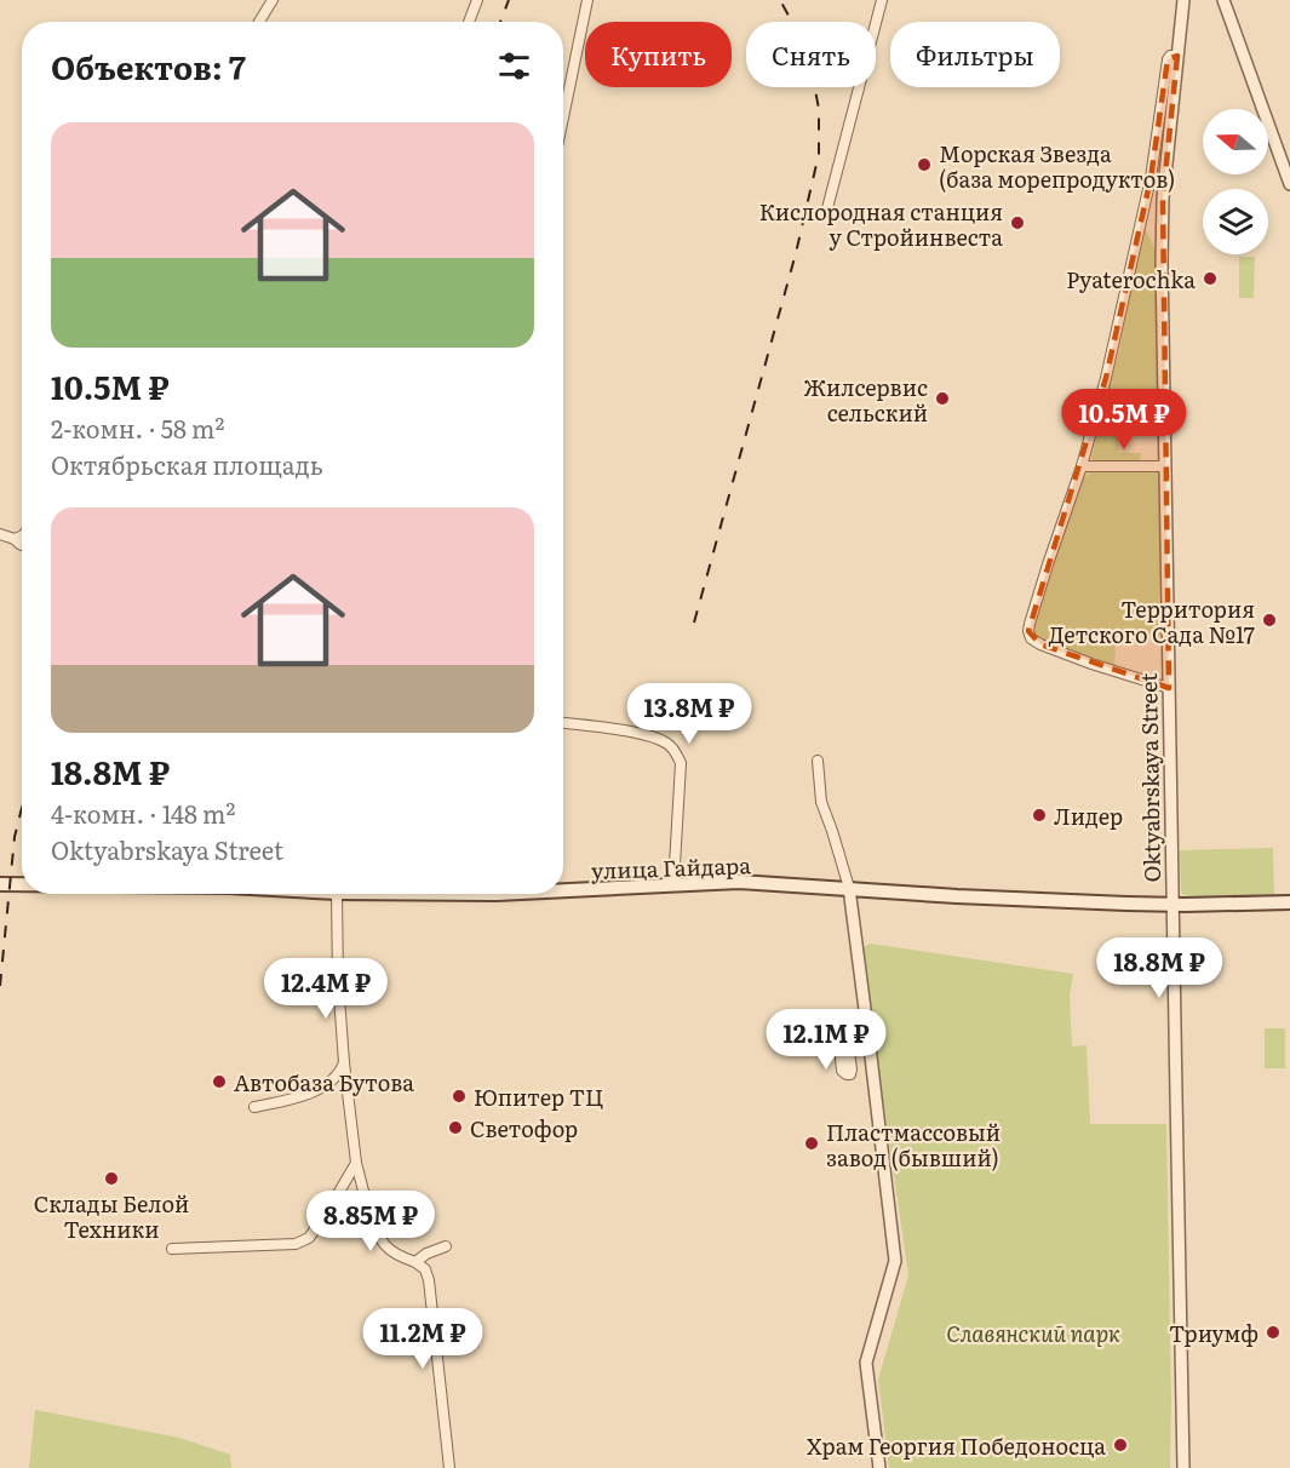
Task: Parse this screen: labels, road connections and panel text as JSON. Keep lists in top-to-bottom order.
{
  "streets": {
    "main road": ["улица Гайдара"],
    "street": ["Oktyabrskaya Street"]
  },
  "crossings": [
    ["Oktyabrskaya Street", "улица Гайдара"]
  ],
  "parks": ["Славянский парк"],
  "places": [
    "Морская Звезда (база морепродуктов)",
    "Кислородная станция у Стройинвеста",
    "Pyaterochka",
    "Жилсервис сельский",
    "Территория Детского Сада №17",
    "Лидер",
    "Автобаза Бутова",
    "Юпитер ТЦ",
    "Светофор",
    "Пластмассовый завод (бывший)",
    "Склады Белой Техники",
    "Триумф",
    "Храм Георгия Победоносца"
  ],
  "north": "left",
  "page": {
    "chip": ["Купить", "Снять", "Фильтры"],
    "heading": "Объектов: 7",
    "list": [
      {
        "name": "10.5M ₽",
        "note": "2-комн. · 58 m² · Октябрьская площадь"
      },
      {
        "name": "18.8M ₽",
        "note": "4-комн. · 148 m² · Oktyabrskaya Street"
      }
    ],
    "price": [
      "10.5M ₽",
      "13.8M ₽",
      "18.8M ₽",
      "12.4M ₽",
      "12.1M ₽",
      "8.85M ₽",
      "11.2M ₽"
    ]
  }
}
